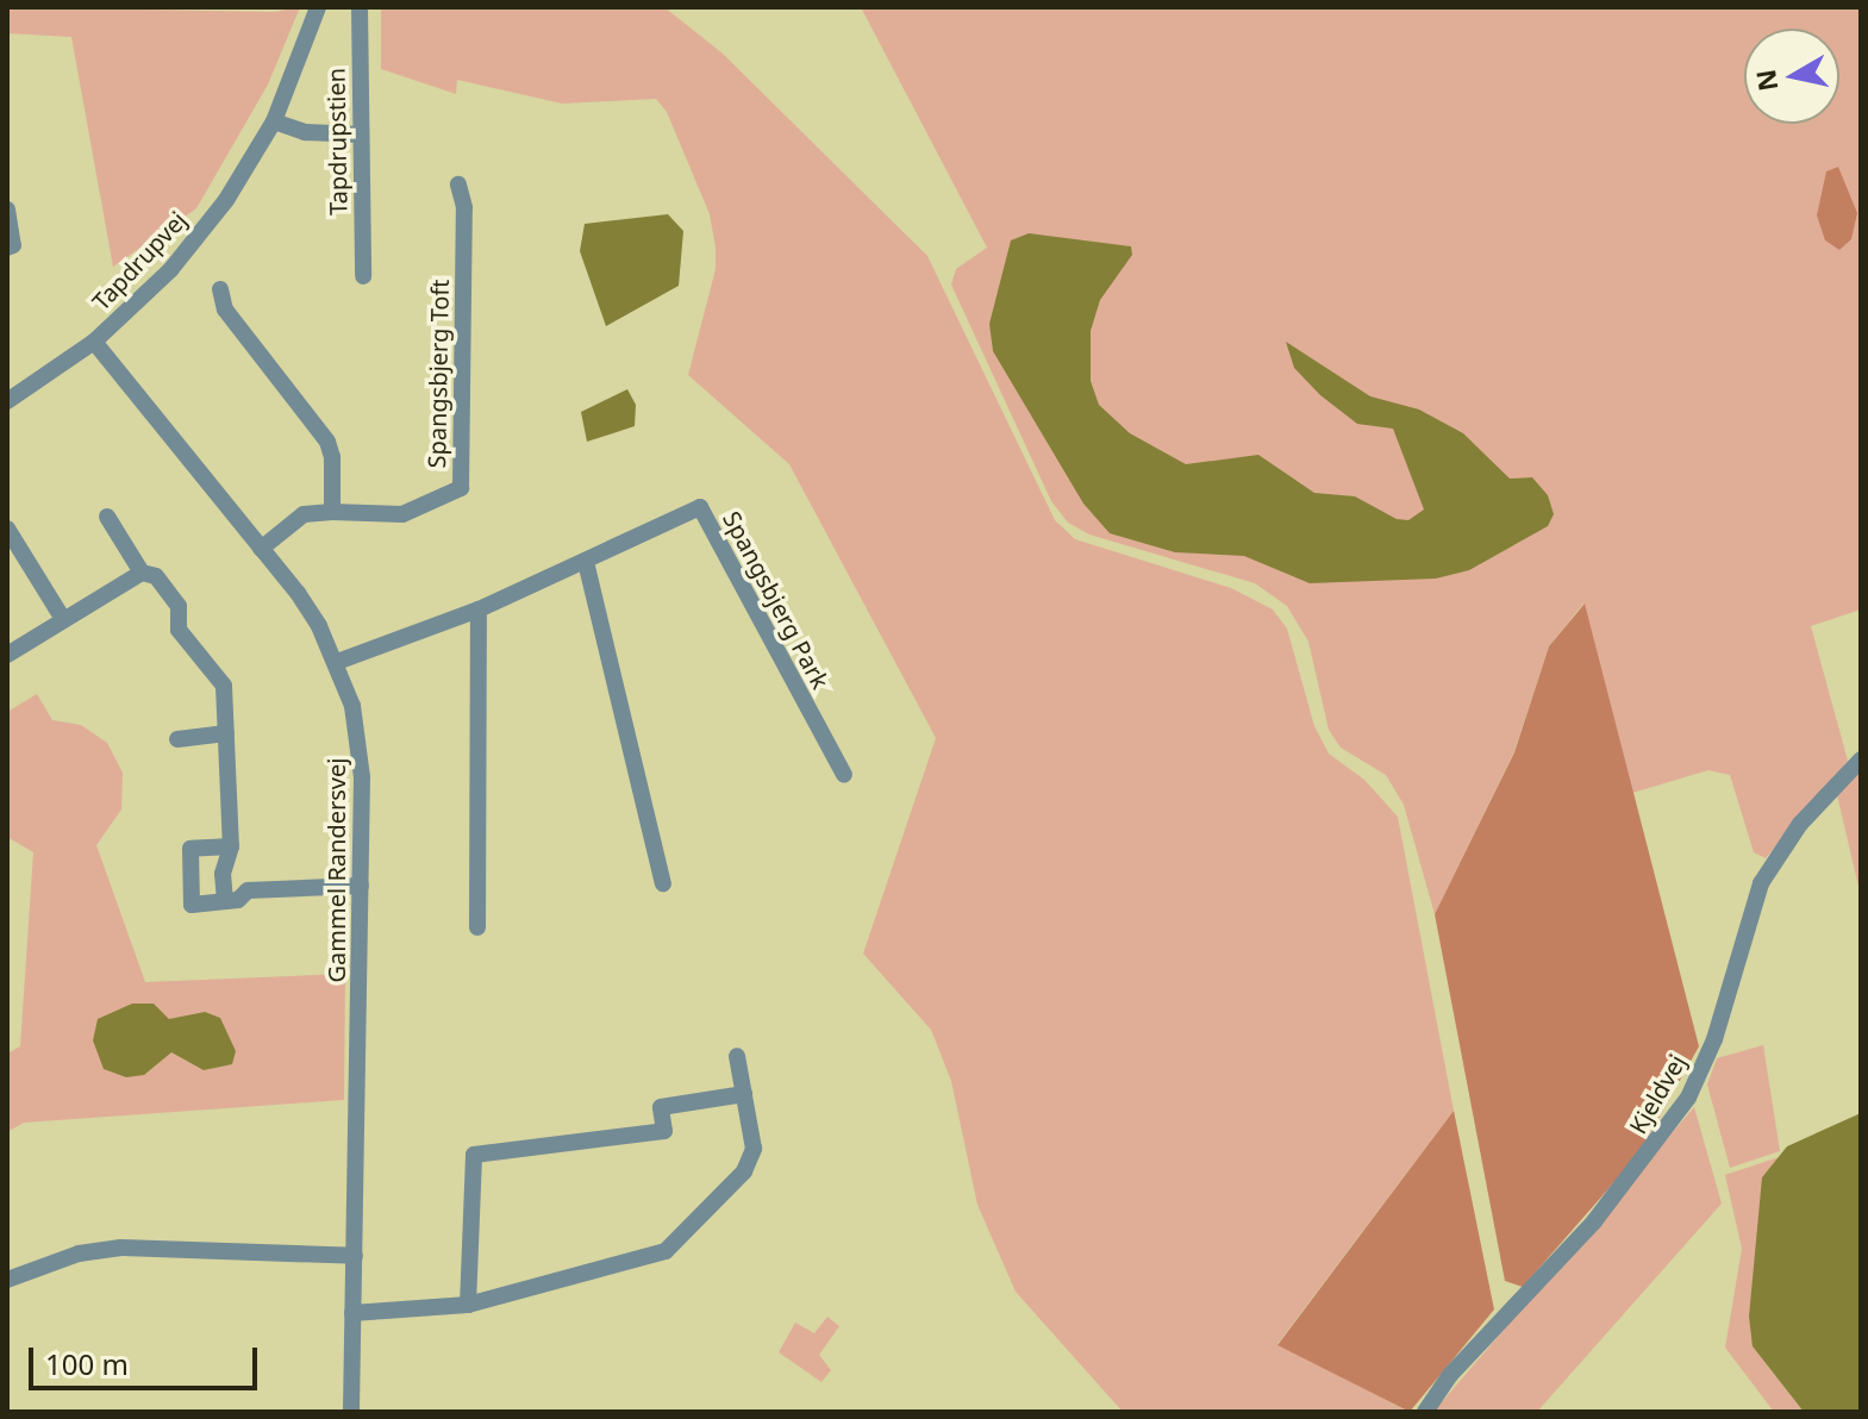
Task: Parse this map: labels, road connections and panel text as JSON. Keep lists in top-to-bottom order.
{
  "streets": {
    "street": [
      "Tapdrupstien",
      "Tapdrupvej",
      "Spangsbjerg Toft",
      "Spangsbjerg Park",
      "Gammel Randersvej",
      "Kjeldvej"
    ]
  },
  "crossings": [
    ["Tapdrupvej", "Gammel Randersvej"],
    ["Spangsbjerg Toft", "Gammel Randersvej"],
    ["Spangsbjerg Park", "Gammel Randersvej"]
  ],
  "scale_bar": "100 m",
  "north": "left"
}
